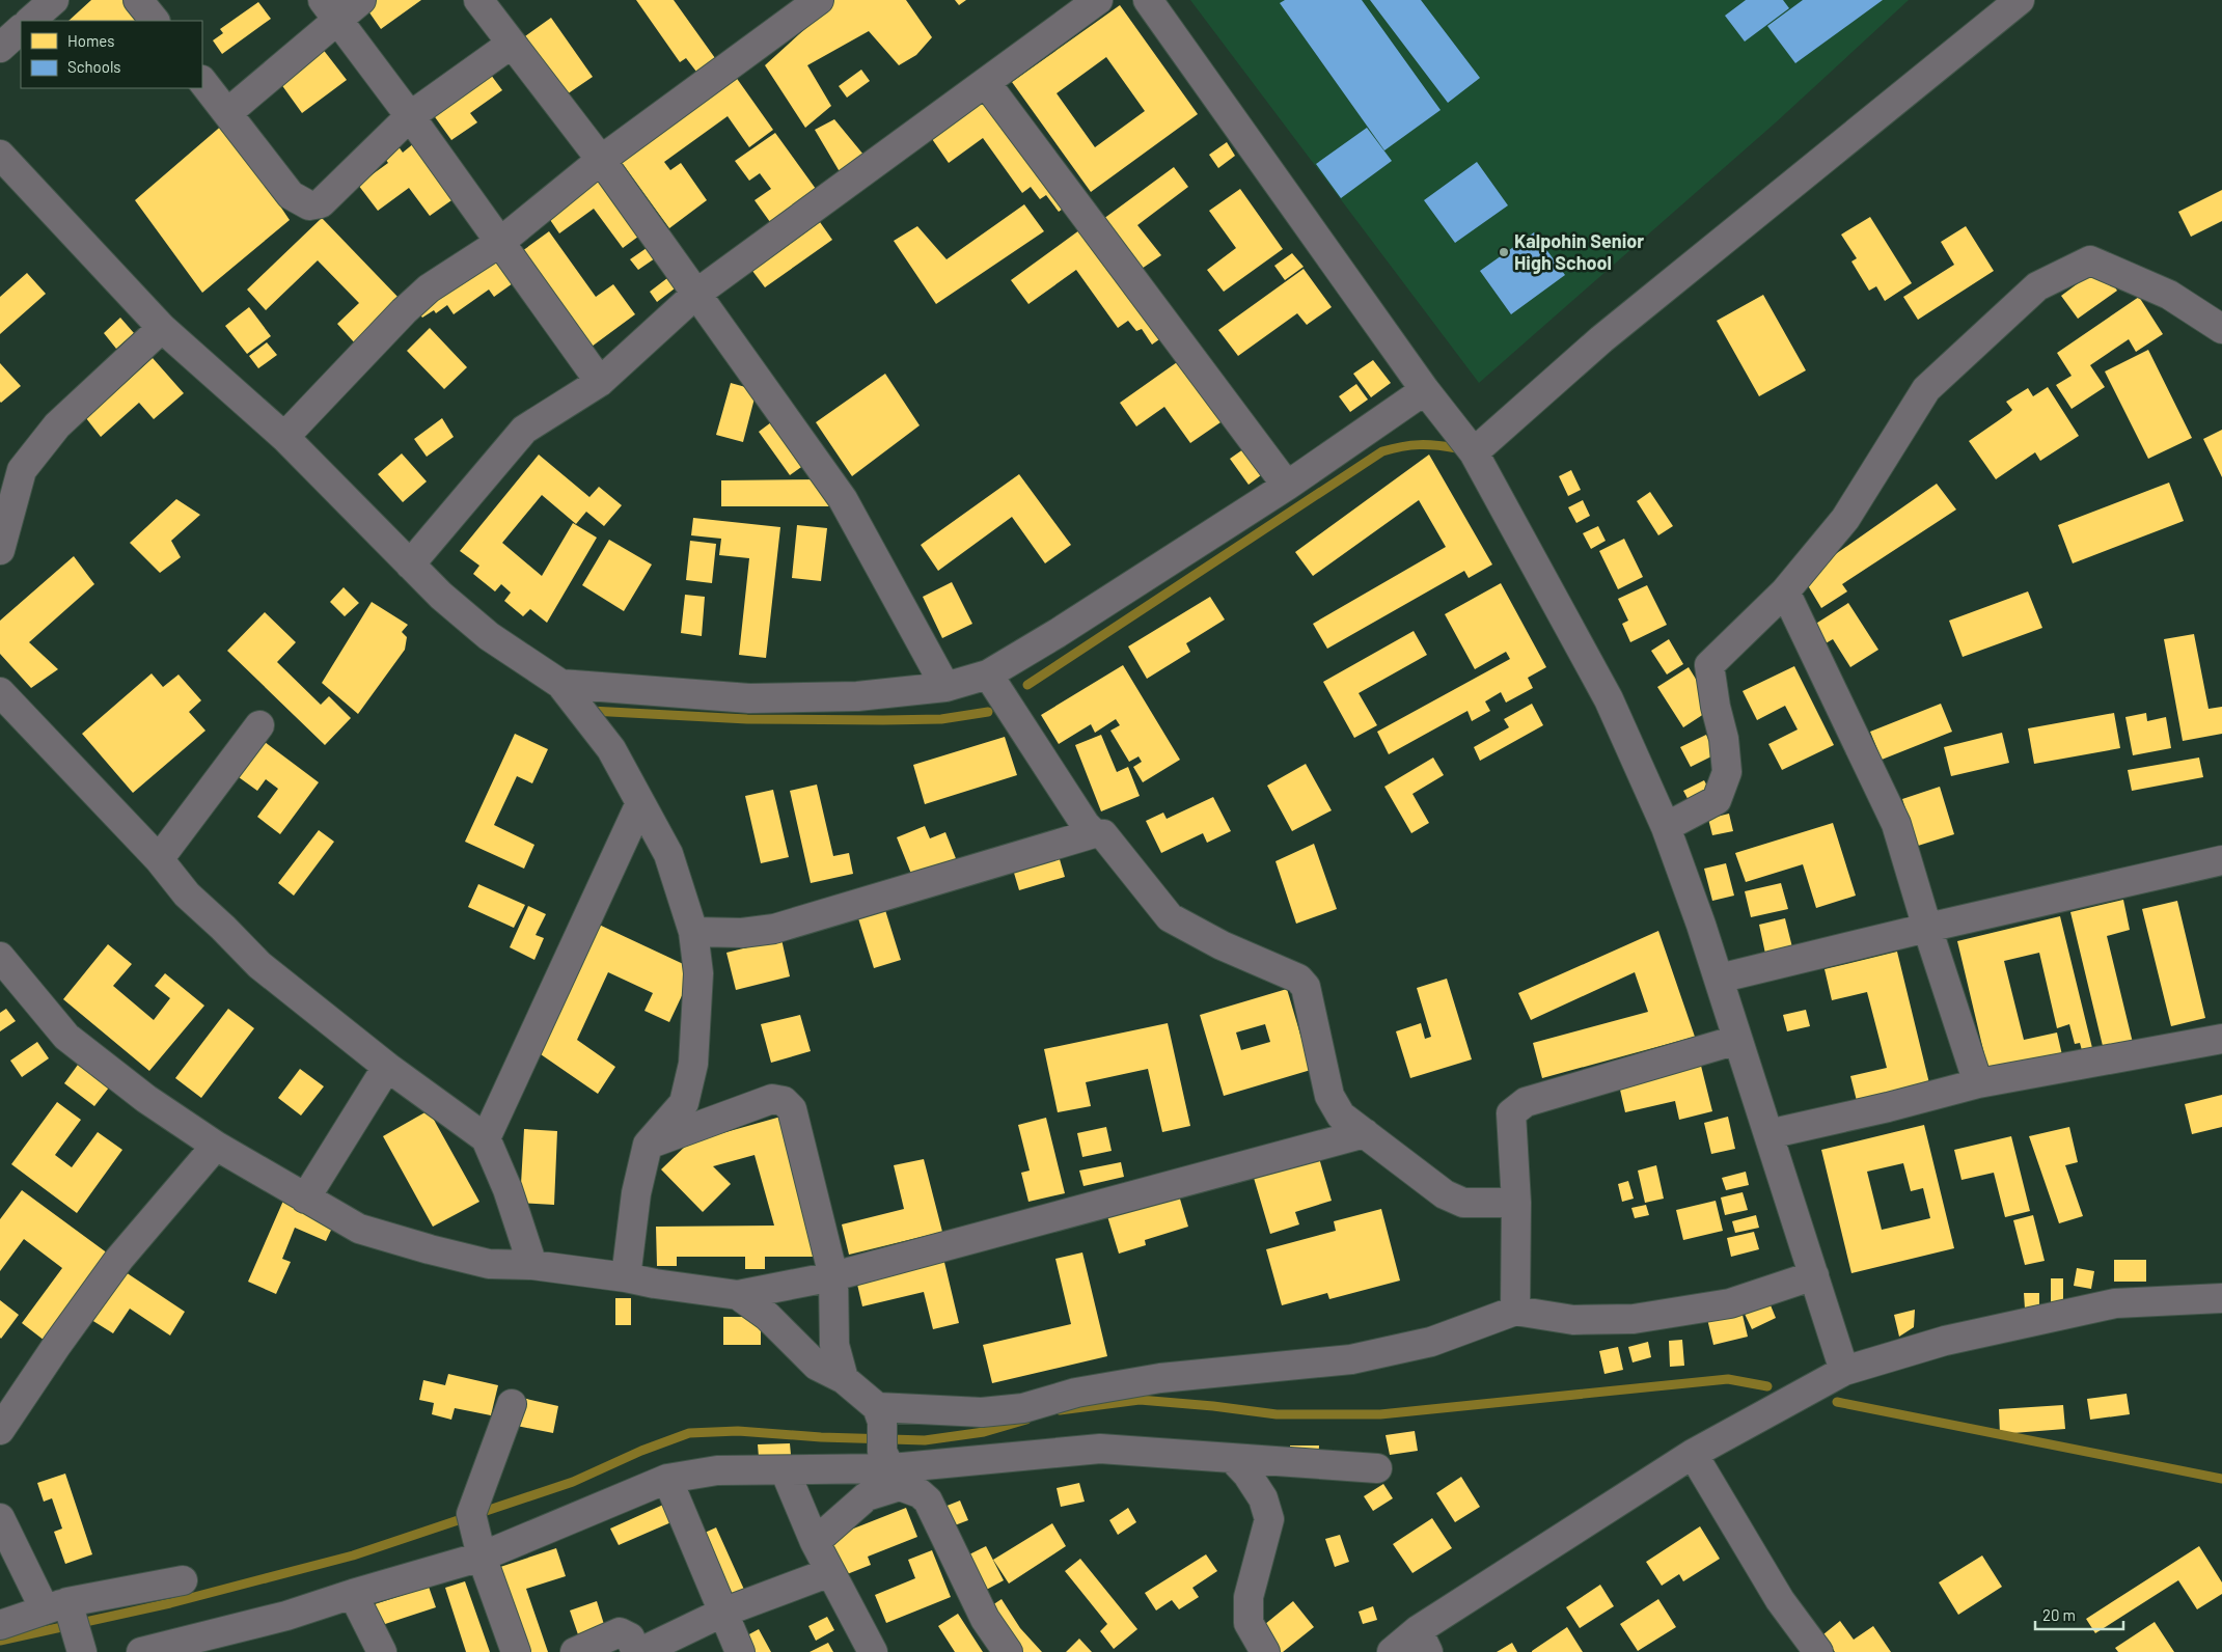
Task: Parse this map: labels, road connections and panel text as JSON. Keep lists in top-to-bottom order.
{
  "places": ["Kalpohin Senior High School"],
  "legend": ["Homes", "Schools"],
  "scale_bar": "20 m"
}
